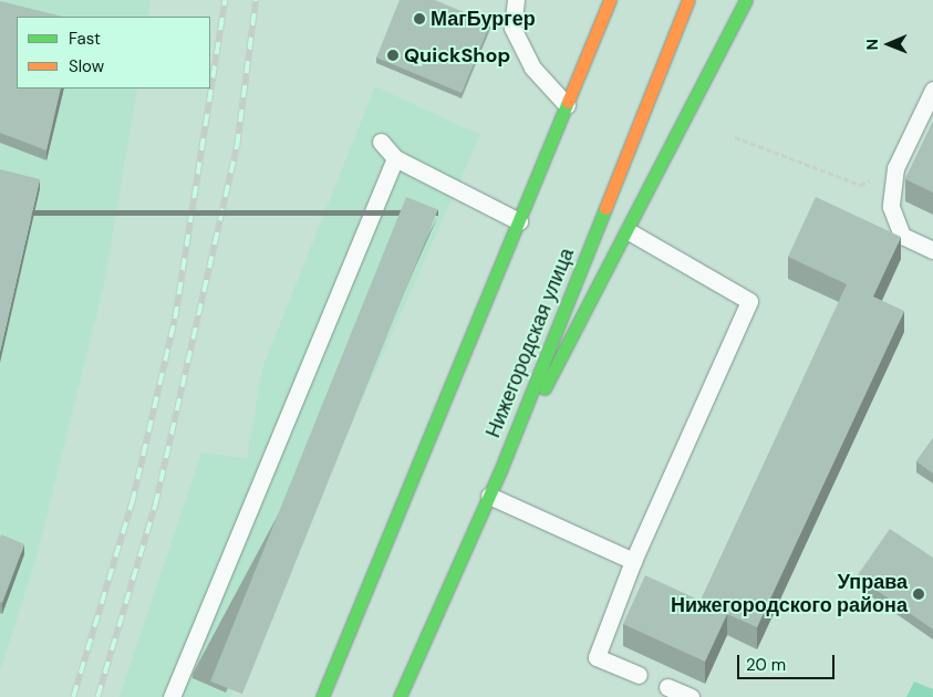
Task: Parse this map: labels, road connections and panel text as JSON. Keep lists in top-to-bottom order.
{
  "streets": {
    "main road": ["Нижегородская улица"]
  },
  "places": ["МагБургер", "QuickShop", "Управа Нижегородского района"],
  "legend": ["Fast", "Slow"],
  "scale_bar": "20 m",
  "north": "left"
}
